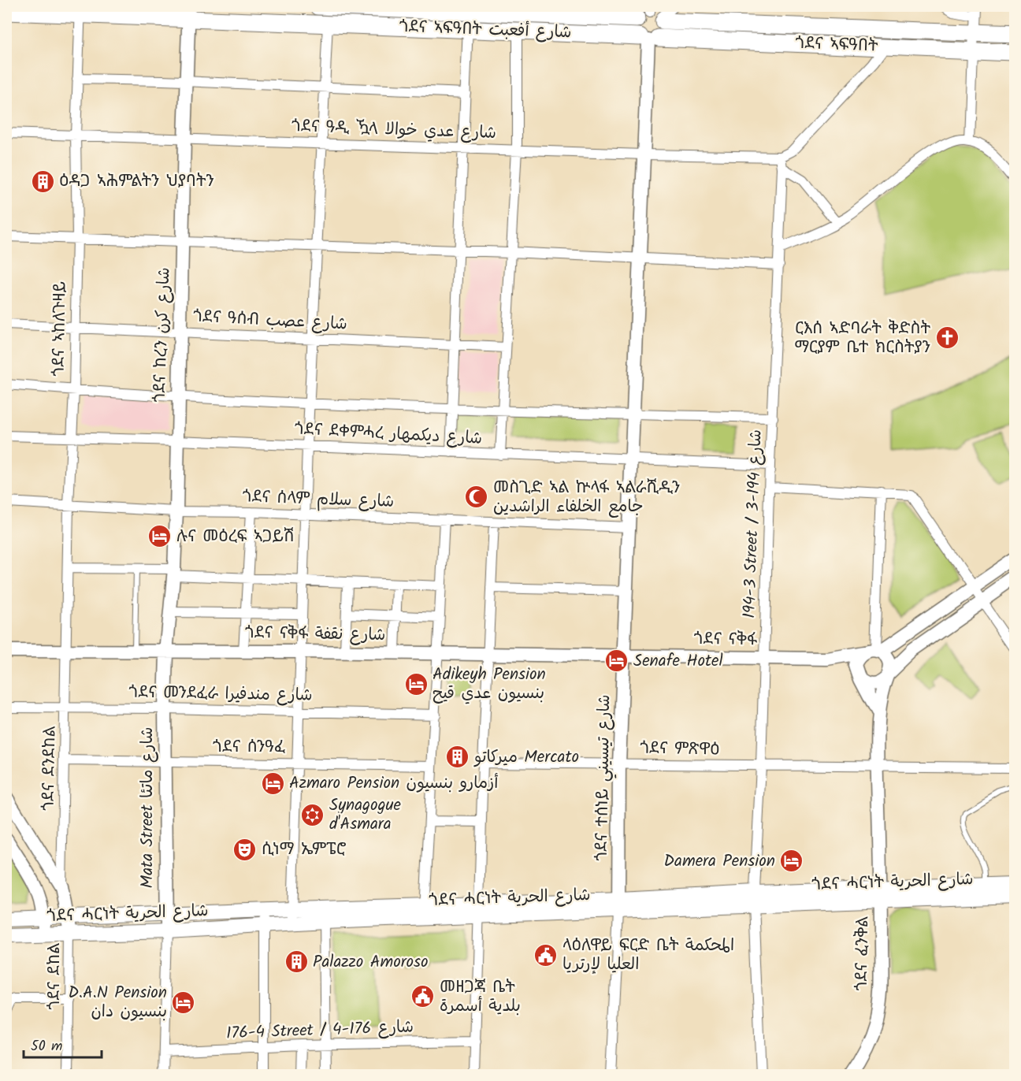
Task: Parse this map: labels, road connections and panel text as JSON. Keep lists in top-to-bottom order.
{
  "streets": {
    "highway": ["ጎደና ኣፍዓበት شارع أفعبت", "ጎደና ኣፍዓበት"],
    "main road": [
      "ጎደና ከረን شارع كرن",
      "ጎደና ናቅፋ شارع نقفة",
      "ጎደና ናቅፋ",
      "ጎደና ተሰነይ شارع تيسيني",
      "Mata Street شارع ماتئا",
      "ጎደና ሓርነት شارع الحرية",
      "ጎደና ፈንቅል"
    ],
    "street": [
      "ጎደና ዓዲ ዃላ شارع عدي خوالا",
      "ጎደና ዓሰብ شارع عصب",
      "ጎደና ኣከለጉዛይ",
      "ጎደና ደቀምሓረ شارع ديكمهار",
      "ጎደና ሰላም شارع سلام",
      "194-3 Street / شارع 194-3",
      "ጎደና መንደፈራ شارع مندفيرا",
      "ጎደና ሰንዓፈ",
      "ጎደና ምጽዋዕ",
      "ጎደና ደንደከል",
      "ጎደና ደከል",
      "176-4 Street / شارع 176-4"
    ]
  },
  "crossings": [
    ["ጎደና ኣፍዓበት شارع أفعبت", "ጎደና ኣፍዓበት"],
    ["ጎደና ኣፍዓበት شارع أفعبت", "ጎደና ኣከለጉዛይ"],
    ["ጎደና ኣፍዓበት شارع أفعبت", "ጎደና ከረን شارع كرن"],
    ["ጎደና ኣፍዓበት شارع أفعبت", "ጎደና ተሰነይ شارع تيسيني"],
    ["ጎደና ኣፍዓበት", "ጎደና ተሰነይ شارع تيسيني"],
    ["ጎደና ዓዲ ዃላ شارع عدي خوالا", "ጎደና ኣከለጉዛይ"],
    ["ጎደና ዓዲ ዃላ شارع عدي خوالا", "ጎደና ከረን شارع كرن"],
    ["ጎደና ዓዲ ዃላ شارع عدي خوالا", "194-3 Street / شارع 194-3"],
    ["ጎደና ዓዲ ዃላ شارع عدي خوالا", "ጎደና ተሰነይ شارع تيسيني"],
    ["ጎደና ዓሰብ شارع عصب", "ጎደና ኣከለጉዛይ"],
    ["ጎደና ዓሰብ شارع عصب", "ጎደና ከረን شارع كرن"],
    ["ጎደና ኣከለጉዛይ", "ጎደና ደቀምሓረ شارع ديكمهار"],
    ["ጎደና ኣከለጉዛይ", "ጎደና ሰላም شارع سلام"],
    ["ጎደና ኣከለጉዛይ", "ጎደና ናቅፋ شارع نقفة"],
    ["ጎደና ኣከለጉዛይ", "ጎደና ደንደከል"],
    ["ጎደና ከረን شارع كرن", "ጎደና ደቀምሓረ شارع ديكمهار"],
    ["ጎደና ከረን شارع كرن", "ጎደና ሰላም شارع سلام"],
    ["ጎደና ከረን شارع كرن", "ጎደና ናቅፋ شارع نقفة"],
    ["ጎደና ከረን شارع كرن", "Mata Street شارع ماتئا"],
    ["ጎደና ደቀምሓረ شارع ديكمهار", "194-3 Street / شارع 194-3"],
    ["ጎደና ደቀምሓረ شارع ديكمهار", "ጎደና ተሰነይ شارع تيسيني"],
    ["ጎደና ሰላም شارع سلام", "ጎደና ተሰነይ شارع تيسيني"],
    ["194-3 Street / شارع 194-3", "ጎደና ናቅፋ"],
    ["194-3 Street / شارع 194-3", "ጎደና ምጽዋዕ"],
    ["194-3 Street / شارع 194-3", "ጎደና ሓርነት شارع الحرية"],
    ["ጎደና ናቅፋ شارع نقفة", "ጎደና ናቅፋ"],
    ["ጎደና ናቅፋ شارع نقفة", "ጎደና ደንደከል"],
    ["ጎደና ናቅፋ شارع نقفة", "ጎደና ተሰነይ شارع تيسيني"],
    ["ጎደና ናቅፋ شارع نقفة", "Mata Street شارع ماتئا"],
    ["ጎደና ናቅፋ", "ጎደና ተሰነይ شارع تيسيني"],
    ["ጎደና ናቅፋ", "ጎደና ፈንቅል"],
    ["ጎደና መንደፈራ شارع مندفيرا", "ጎደና ደንደከል"],
    ["ጎደና መንደፈራ شارع مندفيرا", "Mata Street شارع ماتئا"],
    ["ጎደና ሰንዓፈ", "ጎደና ደንደከል"],
    ["ጎደና ሰንዓፈ", "Mata Street شارع ماتئا"],
    ["ጎደና ምጽዋዕ", "ጎደና ተሰነይ شارع تيسيني"],
    ["ጎደና ምጽዋዕ", "ጎደና ፈንቅል"],
    ["ጎደና ተሰነይ شارع تيسيني", "ጎደና ሓርነት شارع الحرية"],
    ["Mata Street شارع ماتئا", "ጎደና ሓርነት شارع الحرية"],
    ["Mata Street شارع ماتئا", "176-4 Street / شارع 176-4"],
    ["ጎደና ሓርነት شارع الحرية", "ጎደና ፈንቅል"],
    ["ጎደና ሓርነት شارع الحرية", "ጎደና ደከል"]
  ],
  "places": {
    "building": ["ዕዳጋ ኣሕምልትን ህያባትን", "ميركاتو Mercato", "Palazzo Amoroso"],
    "church": ["ርእሰ ኣድባራት ቅድስት ማርያም ቤተ ክርስትያን"],
    "mosque": ["መስጊድ ኣል ኵላፋ ኣልራሺዲን جامع الخلفاء الراشدين"],
    "hotel": [
      "ሉና መዕረፍ ኣጋይሽ",
      "Senafe Hotel",
      "Adikeyh Pension بنسيون عدي قيح",
      "Azmaro Pension أزمارو بنسيون",
      "Damera Pension",
      "D.A.N Pension بنسيون دان"
    ],
    "synagogue": ["Synagogue d'Asmara"],
    "theatre": ["ሲነማ ኤምፔሮ"],
    "public building": ["ላዕለዋይ ፍርድ ቤት المحكمة العليا لإرتريا", "መዘጋጃ ቤት بلدية أسمرة"]
  },
  "scale_bar": "50 m"
}
